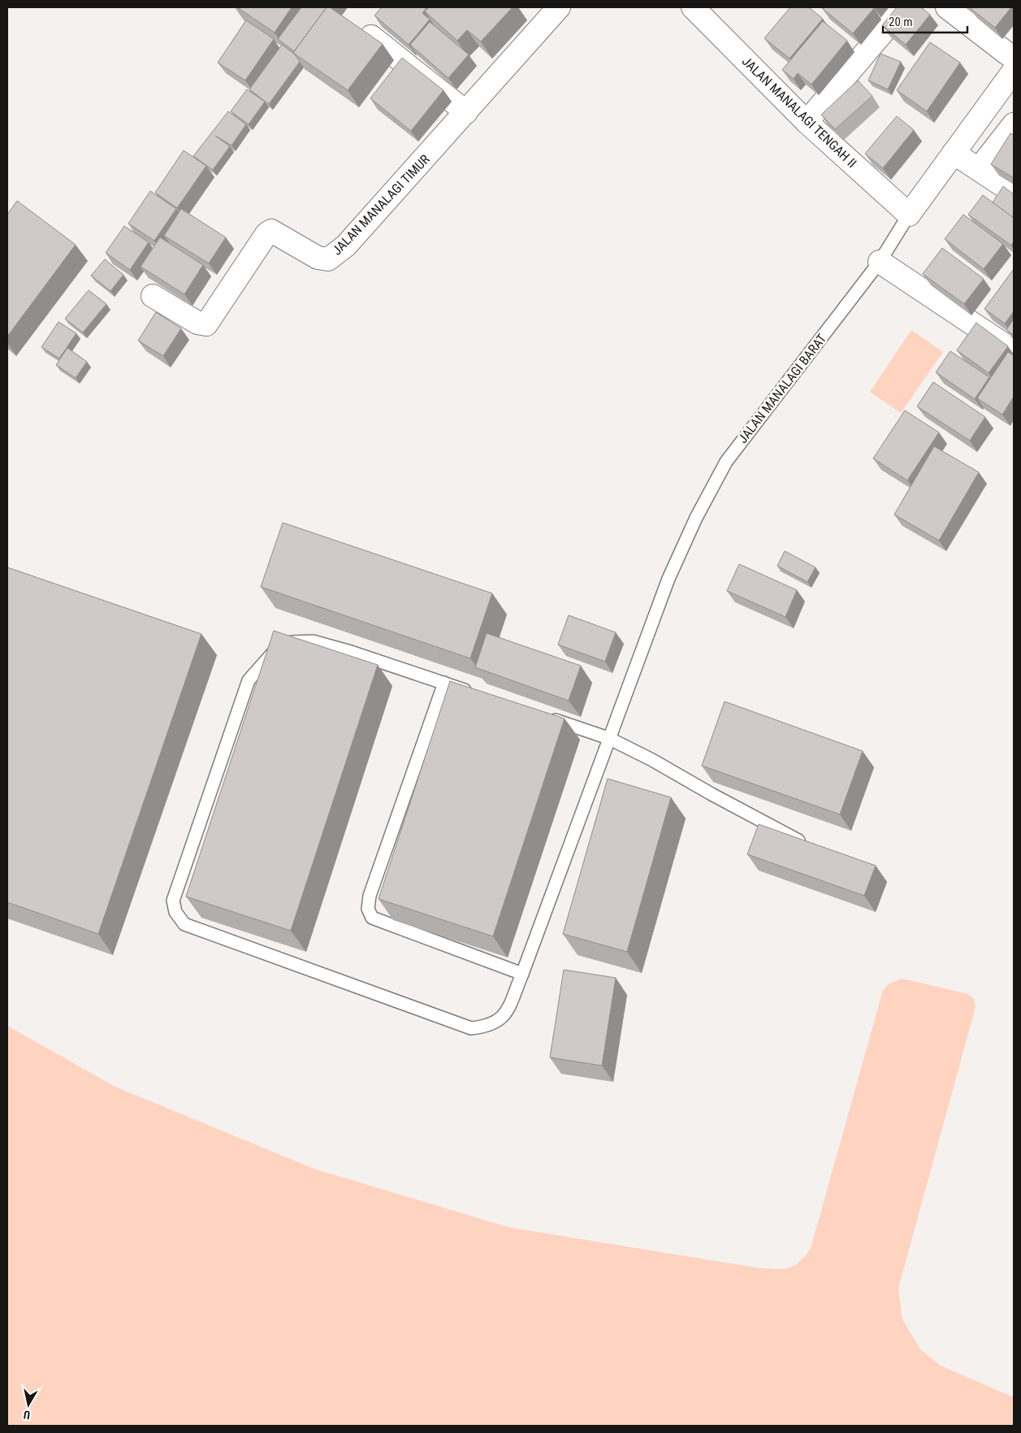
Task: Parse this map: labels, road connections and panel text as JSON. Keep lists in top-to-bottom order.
{
  "streets": {
    "street": ["JALAN MANALAGI TENGAH II", "JALAN MANALAGI TIMUR", "JALAN MANALAGI BARAT"]
  },
  "crossings": [
    ["JALAN MANALAGI TENGAH II", "JALAN MANALAGI BARAT"]
  ],
  "scale_bar": "20 m",
  "north": "bottom"
}
